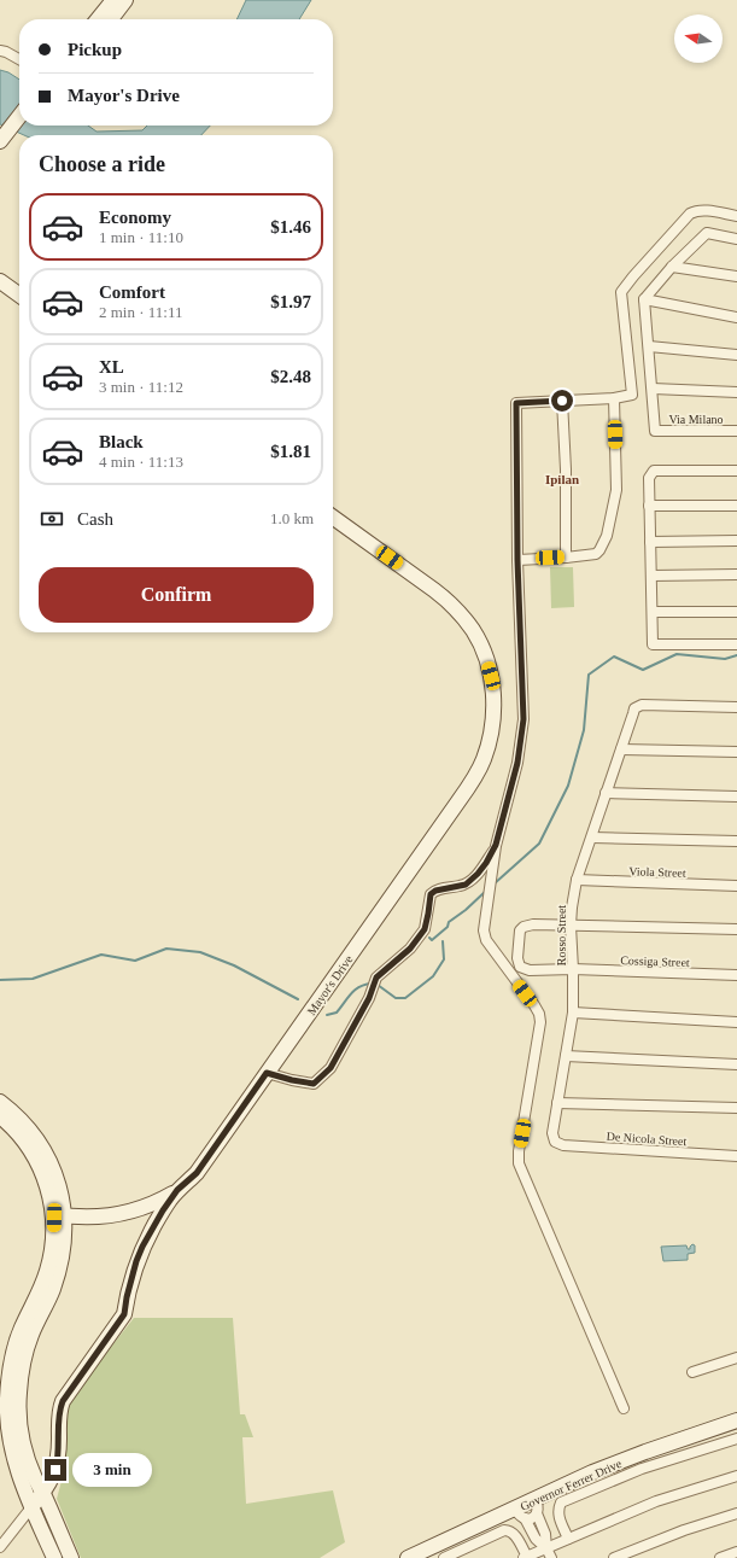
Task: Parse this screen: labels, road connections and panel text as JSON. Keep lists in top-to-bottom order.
{
  "streets": {
    "street": [
      "Via Milano",
      "Viola Street",
      "Rosso Street",
      "Cossiga Street",
      "Mayor's Drive",
      "De Nicola Street",
      "Governor Ferrer Drive"
    ]
  },
  "crossings": [
    ["Viola Street", "Rosso Street"],
    ["Rosso Street", "Cossiga Street"],
    ["Rosso Street", "De Nicola Street"]
  ],
  "districts": ["Ipilan"],
  "north": "left",
  "page": {
    "banner": ["Pickup", "Mayor's Drive"],
    "heading": "Choose a ride",
    "list": [
      {
        "name": "Economy",
        "note": "1 min · 11:10",
        "value": "$1.46"
      },
      {
        "name": "Comfort",
        "note": "2 min · 11:11",
        "value": "$1.97"
      },
      {
        "name": "XL",
        "note": "3 min · 11:12",
        "value": "$2.48"
      },
      {
        "name": "Black",
        "note": "4 min · 11:13",
        "value": "$1.81"
      }
    ],
    "pay": ["Cash", "1.0 km"],
    "buttons": "Confirm",
    "bubble": "3 min"
  }
}
